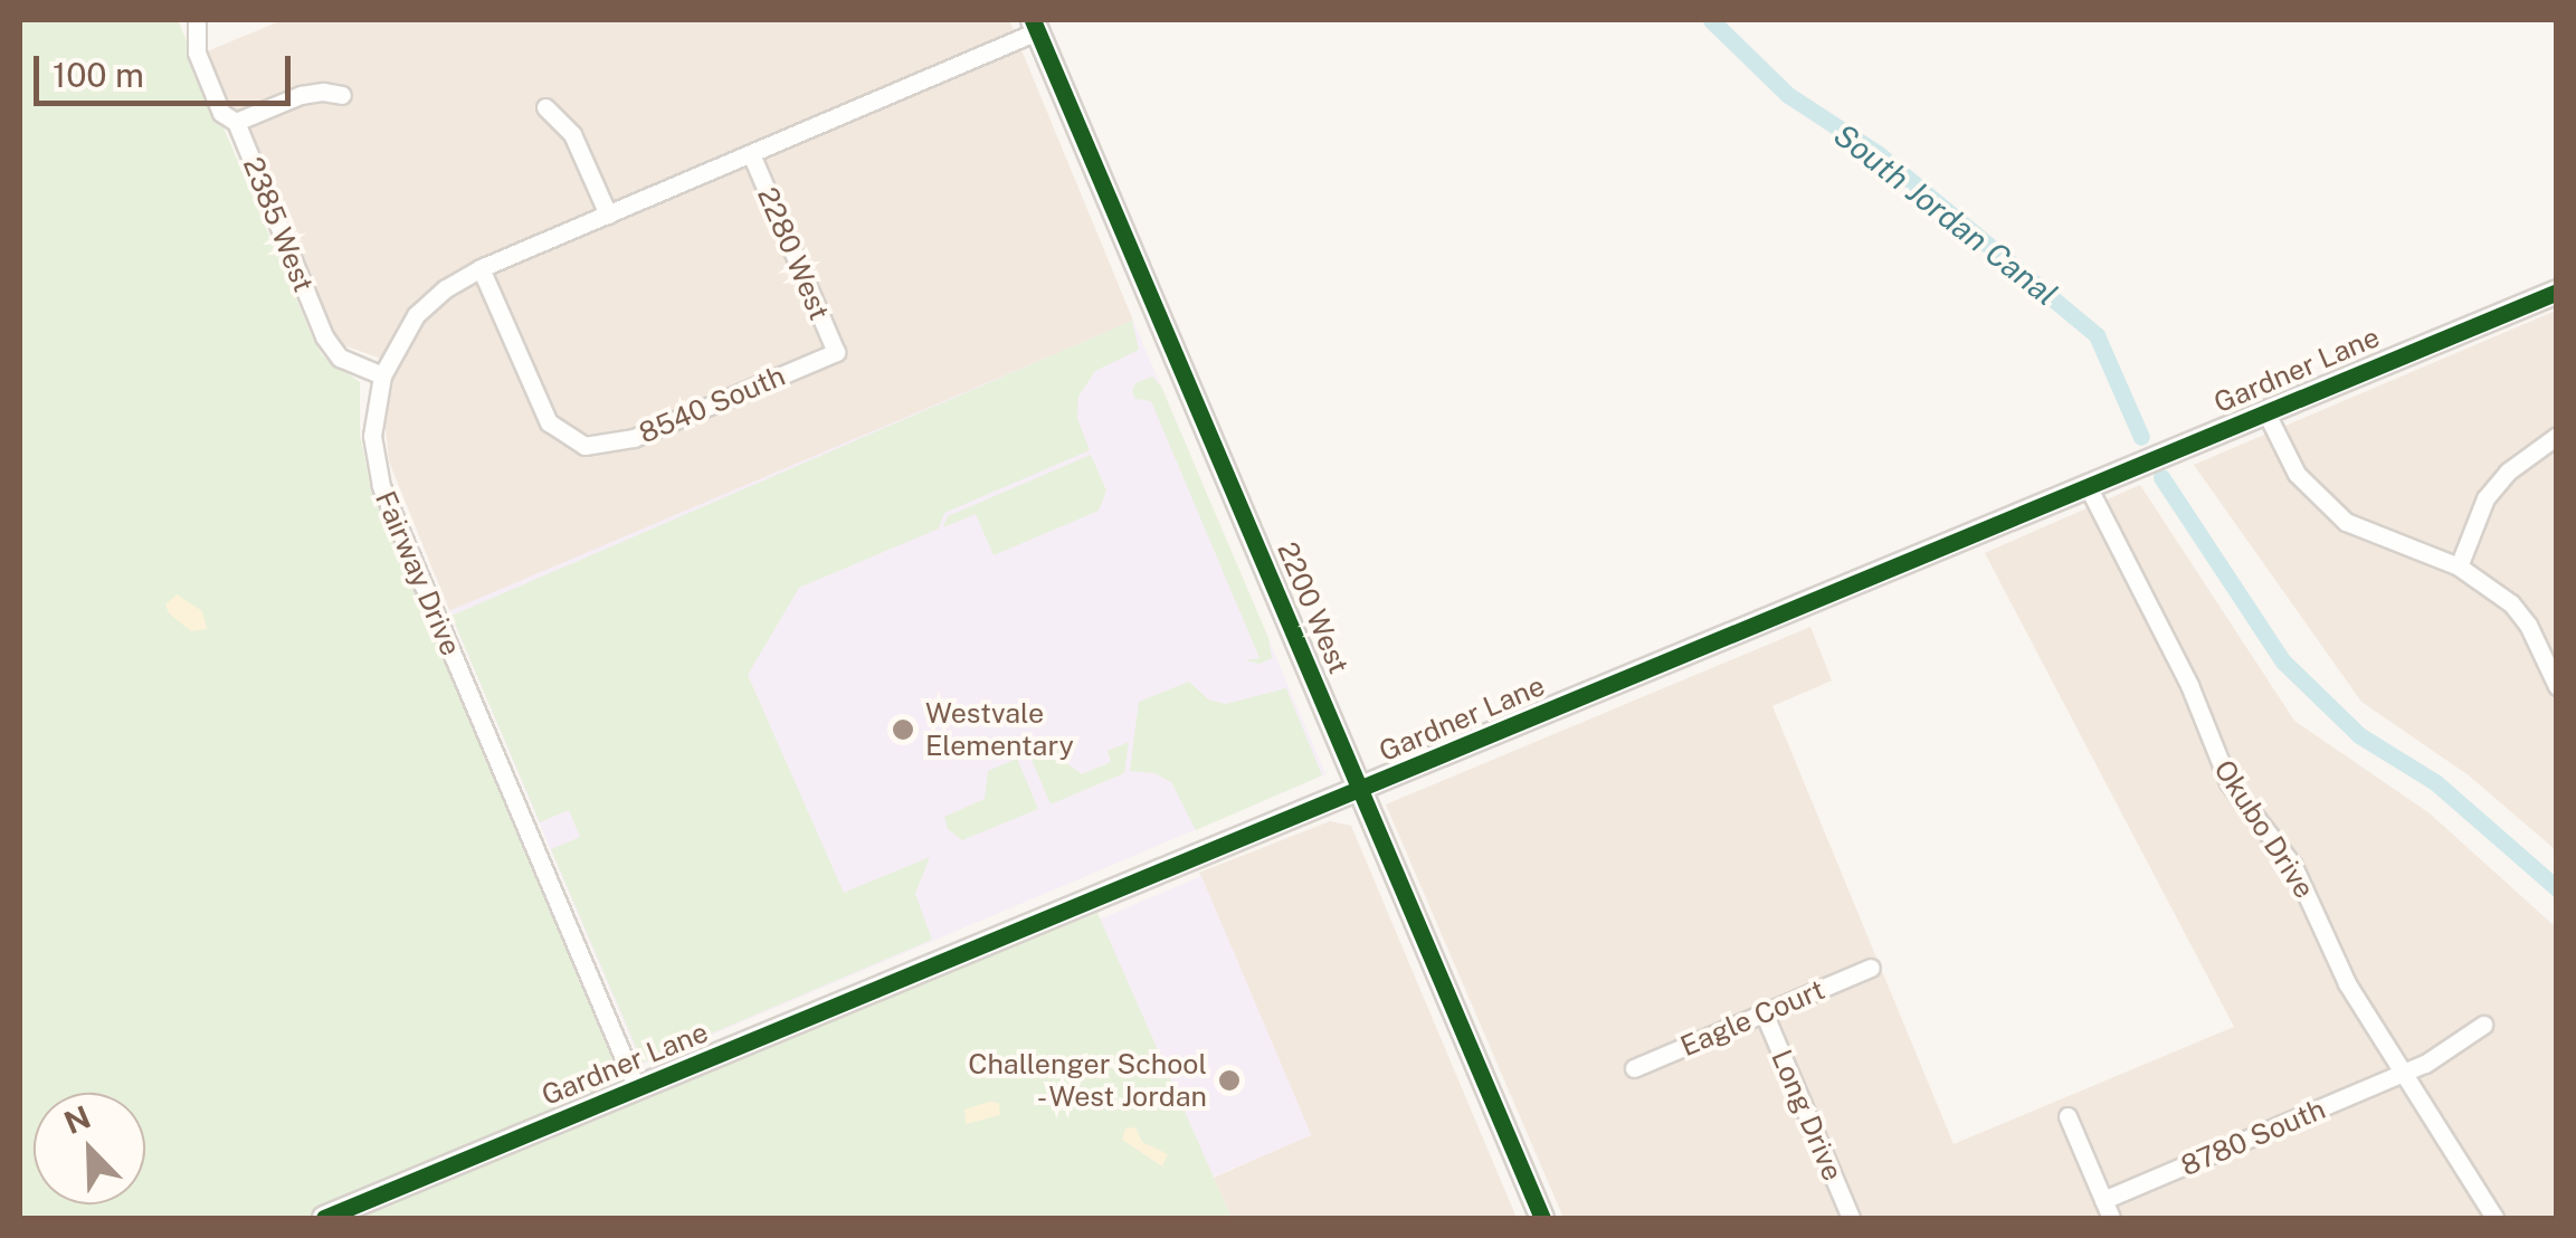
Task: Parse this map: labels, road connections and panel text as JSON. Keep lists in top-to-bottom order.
{
  "streets": {
    "street": [
      "2385 West",
      "2280 West",
      "Gardner Lane",
      "8540 South",
      "Fairway Drive",
      "2200 West",
      "Okubo Drive",
      "Eagle Court",
      "Long Drive",
      "8780 South"
    ]
  },
  "crossings": [
    ["2385 West", "Fairway Drive"],
    ["2280 West", "8540 South"],
    ["2280 West", "Fairway Drive"],
    ["Gardner Lane", "Fairway Drive"],
    ["Gardner Lane", "2200 West"],
    ["Gardner Lane", "Okubo Drive"],
    ["8540 South", "Fairway Drive"],
    ["Fairway Drive", "2200 West"],
    ["Okubo Drive", "8780 South"],
    ["Eagle Court", "Long Drive"]
  ],
  "water": ["South Jordan Canal"],
  "places": ["Westvale Elementary", "Challenger School - West Jordan"],
  "scale_bar": "100 m",
  "north": "top left"
}
